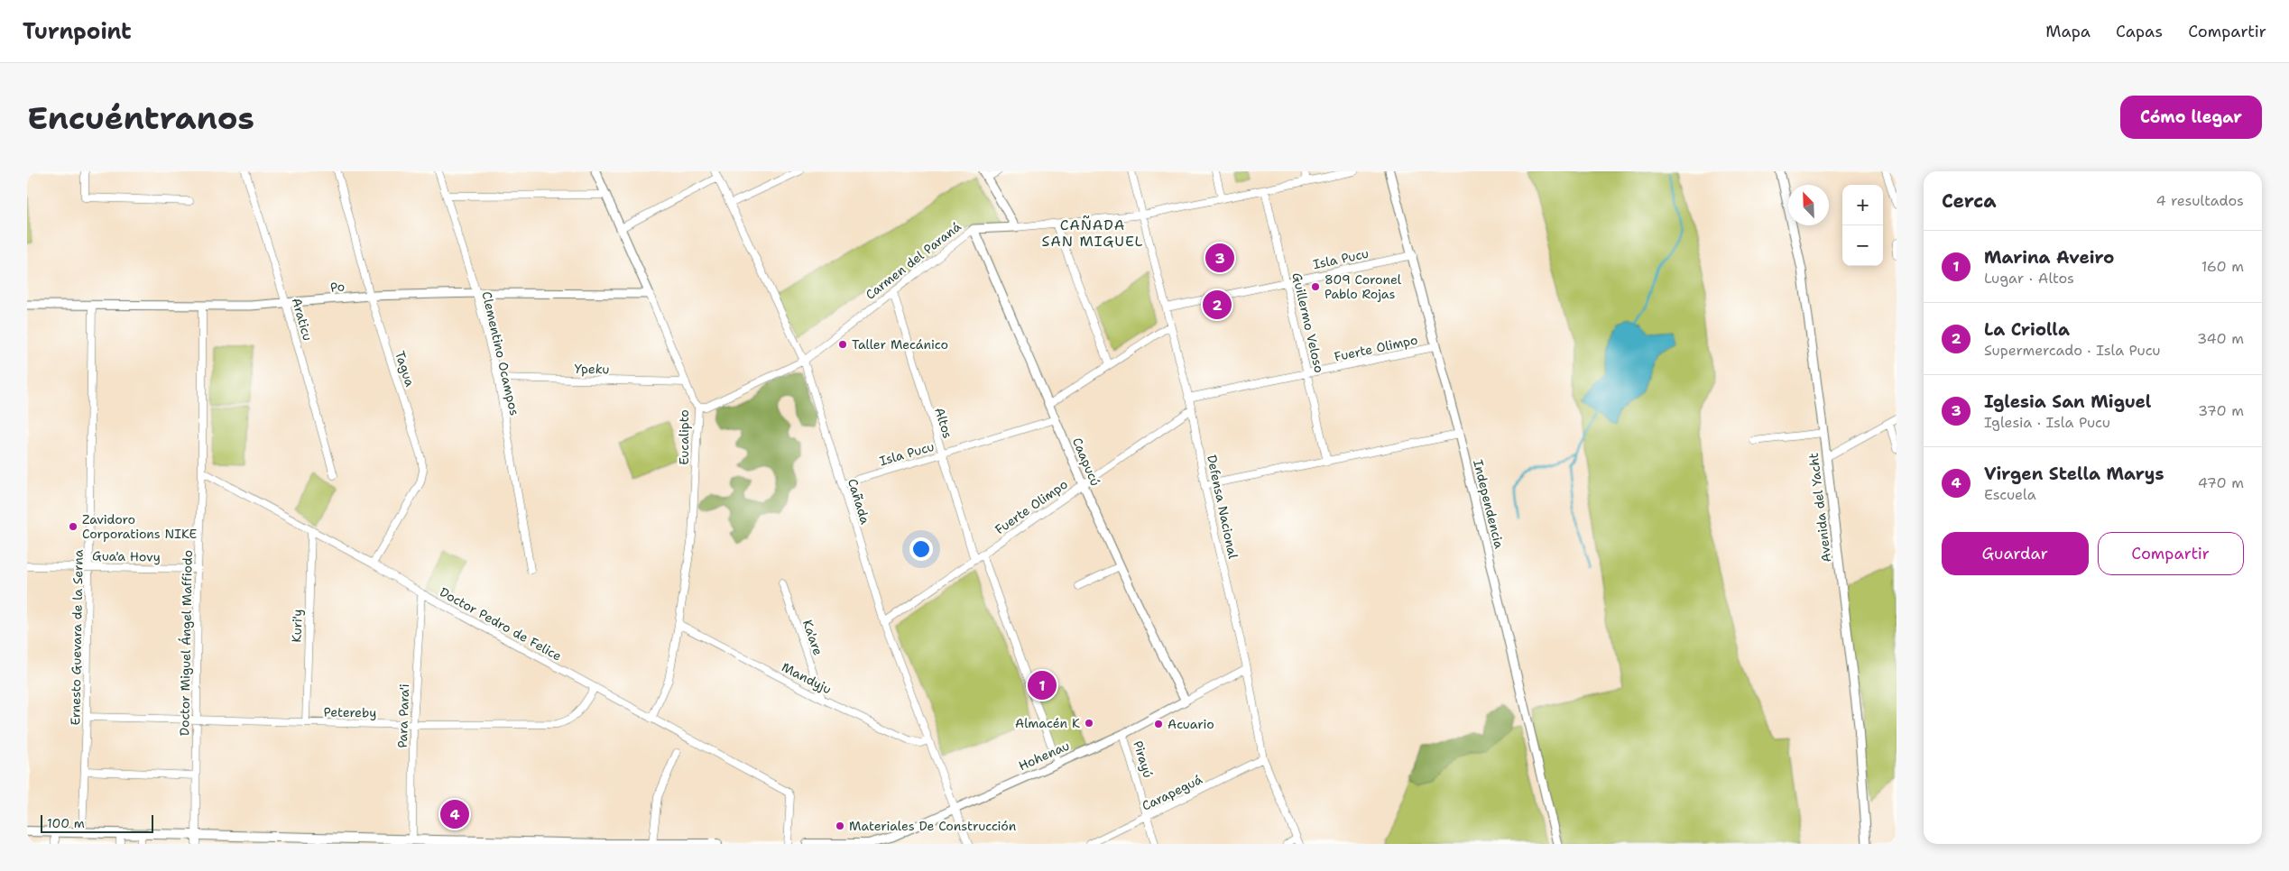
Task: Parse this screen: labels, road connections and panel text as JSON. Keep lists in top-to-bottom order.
{
  "streets": {
    "street": [
      "Isla Pucu",
      "Carmen del Paraná",
      "Po",
      "Araticu",
      "Guillermo Veloso",
      "Fuerte Olimpo",
      "Clementino Ocampos",
      "Tagua",
      "Ypeku",
      "Altos",
      "Eucalipto",
      "Caapucú",
      "Cañada",
      "Independencia",
      "Defensa Nacional",
      "Avenida del Yacht",
      "Gua'a Hovy",
      "Doctor Pedro de Felice",
      "Kuri'y",
      "Ernesto Guevara de la Serna",
      "Ka'are",
      "Doctor Miguel Ángel Maffiodo",
      "Mandyju",
      "Petereby",
      "Para Para'i",
      "Hohenau",
      "Pirayú",
      "Carapeguá"
    ]
  },
  "crossings": [
    ["Isla Pucu", "Guillermo Veloso"],
    ["Isla Pucu", "Altos"],
    ["Isla Pucu", "Caapucú"],
    ["Isla Pucu", "Cañada"],
    ["Isla Pucu", "Independencia"],
    ["Isla Pucu", "Defensa Nacional"],
    ["Carmen del Paraná", "Guillermo Veloso"],
    ["Carmen del Paraná", "Altos"],
    ["Carmen del Paraná", "Eucalipto"],
    ["Carmen del Paraná", "Caapucú"],
    ["Carmen del Paraná", "Cañada"],
    ["Carmen del Paraná", "Defensa Nacional"],
    ["Po", "Araticu"],
    ["Po", "Clementino Ocampos"],
    ["Po", "Tagua"],
    ["Po", "Eucalipto"],
    ["Po", "Ernesto Guevara de la Serna"],
    ["Po", "Doctor Miguel Ángel Maffiodo"],
    ["Guillermo Veloso", "Fuerte Olimpo"],
    ["Fuerte Olimpo", "Altos"],
    ["Fuerte Olimpo", "Caapucú"],
    ["Fuerte Olimpo", "Cañada"],
    ["Fuerte Olimpo", "Independencia"],
    ["Fuerte Olimpo", "Defensa Nacional"],
    ["Clementino Ocampos", "Ypeku"],
    ["Tagua", "Doctor Pedro de Felice"],
    ["Ypeku", "Eucalipto"],
    ["Eucalipto", "Doctor Pedro de Felice"],
    ["Eucalipto", "Mandyju"],
    ["Caapucú", "Hohenau"],
    ["Cañada", "Mandyju"],
    ["Cañada", "Hohenau"],
    ["Defensa Nacional", "Hohenau"],
    ["Defensa Nacional", "Carapeguá"],
    ["Gua'a Hovy", "Ernesto Guevara de la Serna"],
    ["Gua'a Hovy", "Doctor Miguel Ángel Maffiodo"],
    ["Doctor Pedro de Felice", "Kuri'y"],
    ["Doctor Pedro de Felice", "Doctor Miguel Ángel Maffiodo"],
    ["Doctor Pedro de Felice", "Petereby"],
    ["Doctor Pedro de Felice", "Para Para'i"],
    ["Kuri'y", "Petereby"],
    ["Ernesto Guevara de la Serna", "Petereby"],
    ["Ka'are", "Mandyju"],
    ["Doctor Miguel Ángel Maffiodo", "Petereby"],
    ["Petereby", "Para Para'i"],
    ["Hohenau", "Pirayú"],
    ["Pirayú", "Carapeguá"]
  ],
  "districts": ["CAÑADA SAN MIGUEL"],
  "places": [
    "809 Coronel Pablo Rojas",
    "Taller Mecánico",
    "Zavidoro Corporations NIKE",
    "Almacén K",
    "Acuario",
    "Materiales De Construcción"
  ],
  "scale_bar": "100 m",
  "north": "top left",
  "page": {
    "header": "Turnpoint",
    "nav": ["Mapa", "Capas", "Compartir"],
    "buttons": [
      "Cómo llegar",
      ["Guardar", "Compartir"]
    ],
    "title": "Encuéntranos",
    "heading": ["Cerca", "4 resultados"],
    "map_buttons": ["+", "−"],
    "list": [
      {
        "mark": "1",
        "name": "Marina Aveiro",
        "note": "Lugar · Altos",
        "value": "160 m"
      },
      {
        "mark": "2",
        "name": "La Criolla",
        "note": "Supermercado · Isla Pucu",
        "value": "340 m"
      },
      {
        "mark": "3",
        "name": "Iglesia San Miguel",
        "note": "Iglesia · Isla Pucu",
        "value": "370 m"
      },
      {
        "mark": "4",
        "name": "Virgen Stella Marys",
        "note": "Escuela",
        "value": "470 m"
      }
    ],
    "pins": [
      "3",
      "2",
      "1",
      "4"
    ],
    "scale": "100 m"
  }
}
